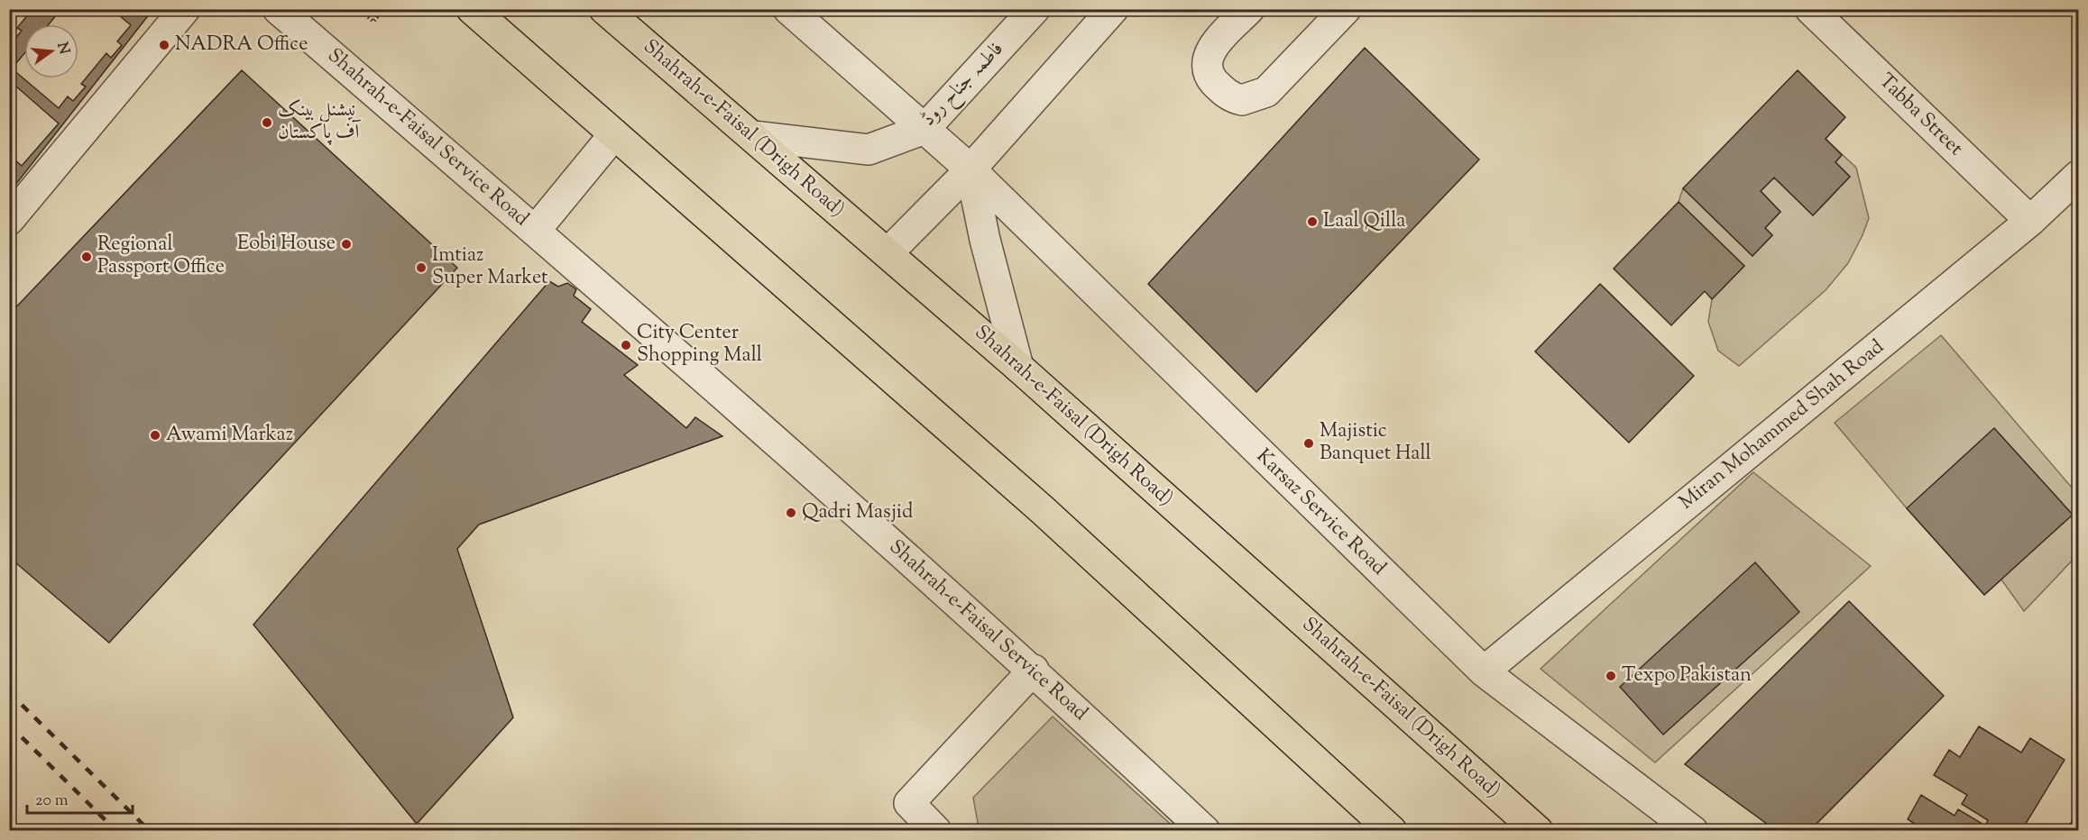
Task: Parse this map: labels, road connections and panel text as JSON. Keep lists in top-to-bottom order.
{
  "streets": {
    "highway": ["Shahrah-e-Faisal (Drigh Road)"],
    "street": [
      "فاطمہ جناح روڈ",
      "Tabba Street",
      "Shahrah-e-Faisal Service Road",
      "Miran Mohammed Shah Road",
      "Karsaz Service Road"
    ]
  },
  "crossings": [
    ["فاطمہ جناح روڈ", "Shahrah-e-Faisal (Drigh Road)"],
    ["فاطمہ جناح روڈ", "Karsaz Service Road"],
    ["Tabba Street", "Miran Mohammed Shah Road"],
    ["Miran Mohammed Shah Road", "Karsaz Service Road"]
  ],
  "places": [
    "NADRA Office",
    "نیشنل بینک آف پاکستان",
    "Laal Qilla",
    "Eobi House",
    "Regional Passport Office",
    "Imtiaz Super Market",
    "City Center Shopping Mall",
    "Awami Markaz",
    "Majistic Banquet Hall",
    "Qadri Masjid",
    "Texpo Pakistan"
  ],
  "scale_bar": "20 m",
  "north": "right"
}
